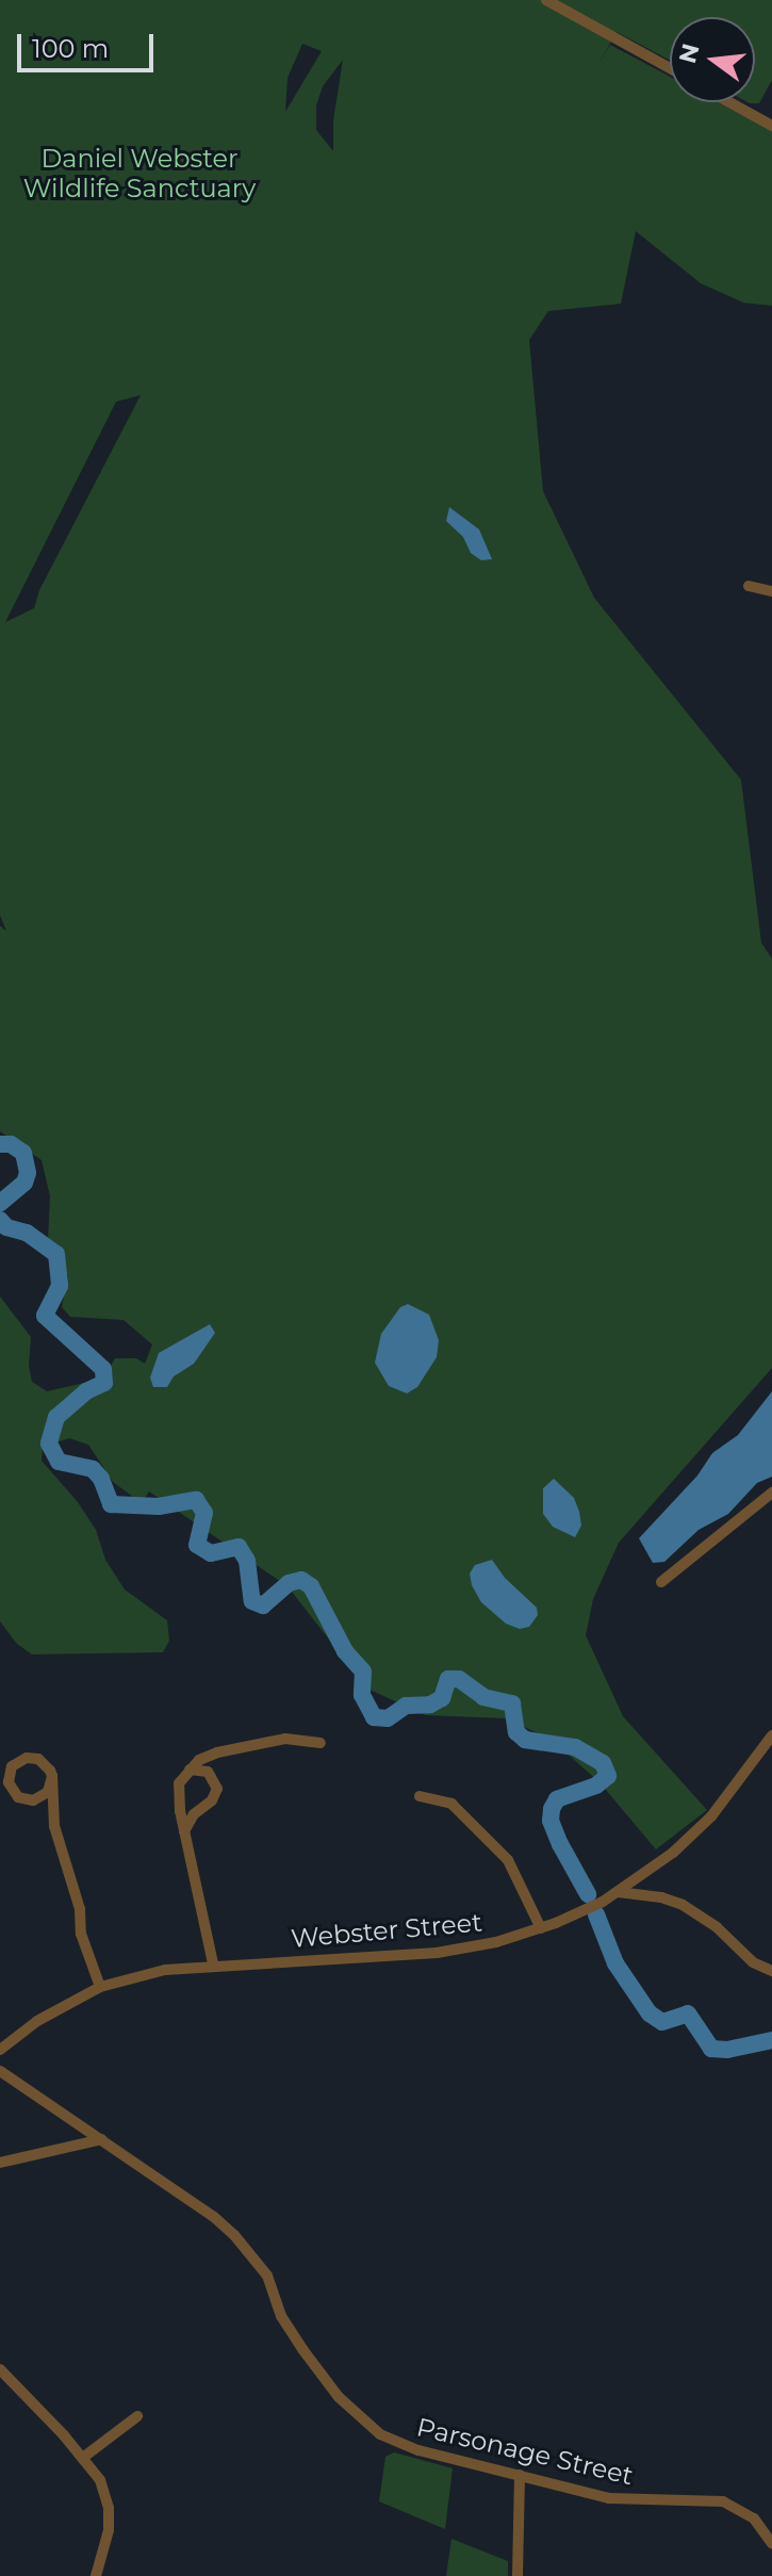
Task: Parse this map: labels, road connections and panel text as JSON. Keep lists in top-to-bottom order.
{
  "streets": {
    "street": ["Webster Street", "Parsonage Street"]
  },
  "parks": ["Daniel Webster Wildlife Sanctuary"],
  "scale_bar": "100 m",
  "north": "left"
}
